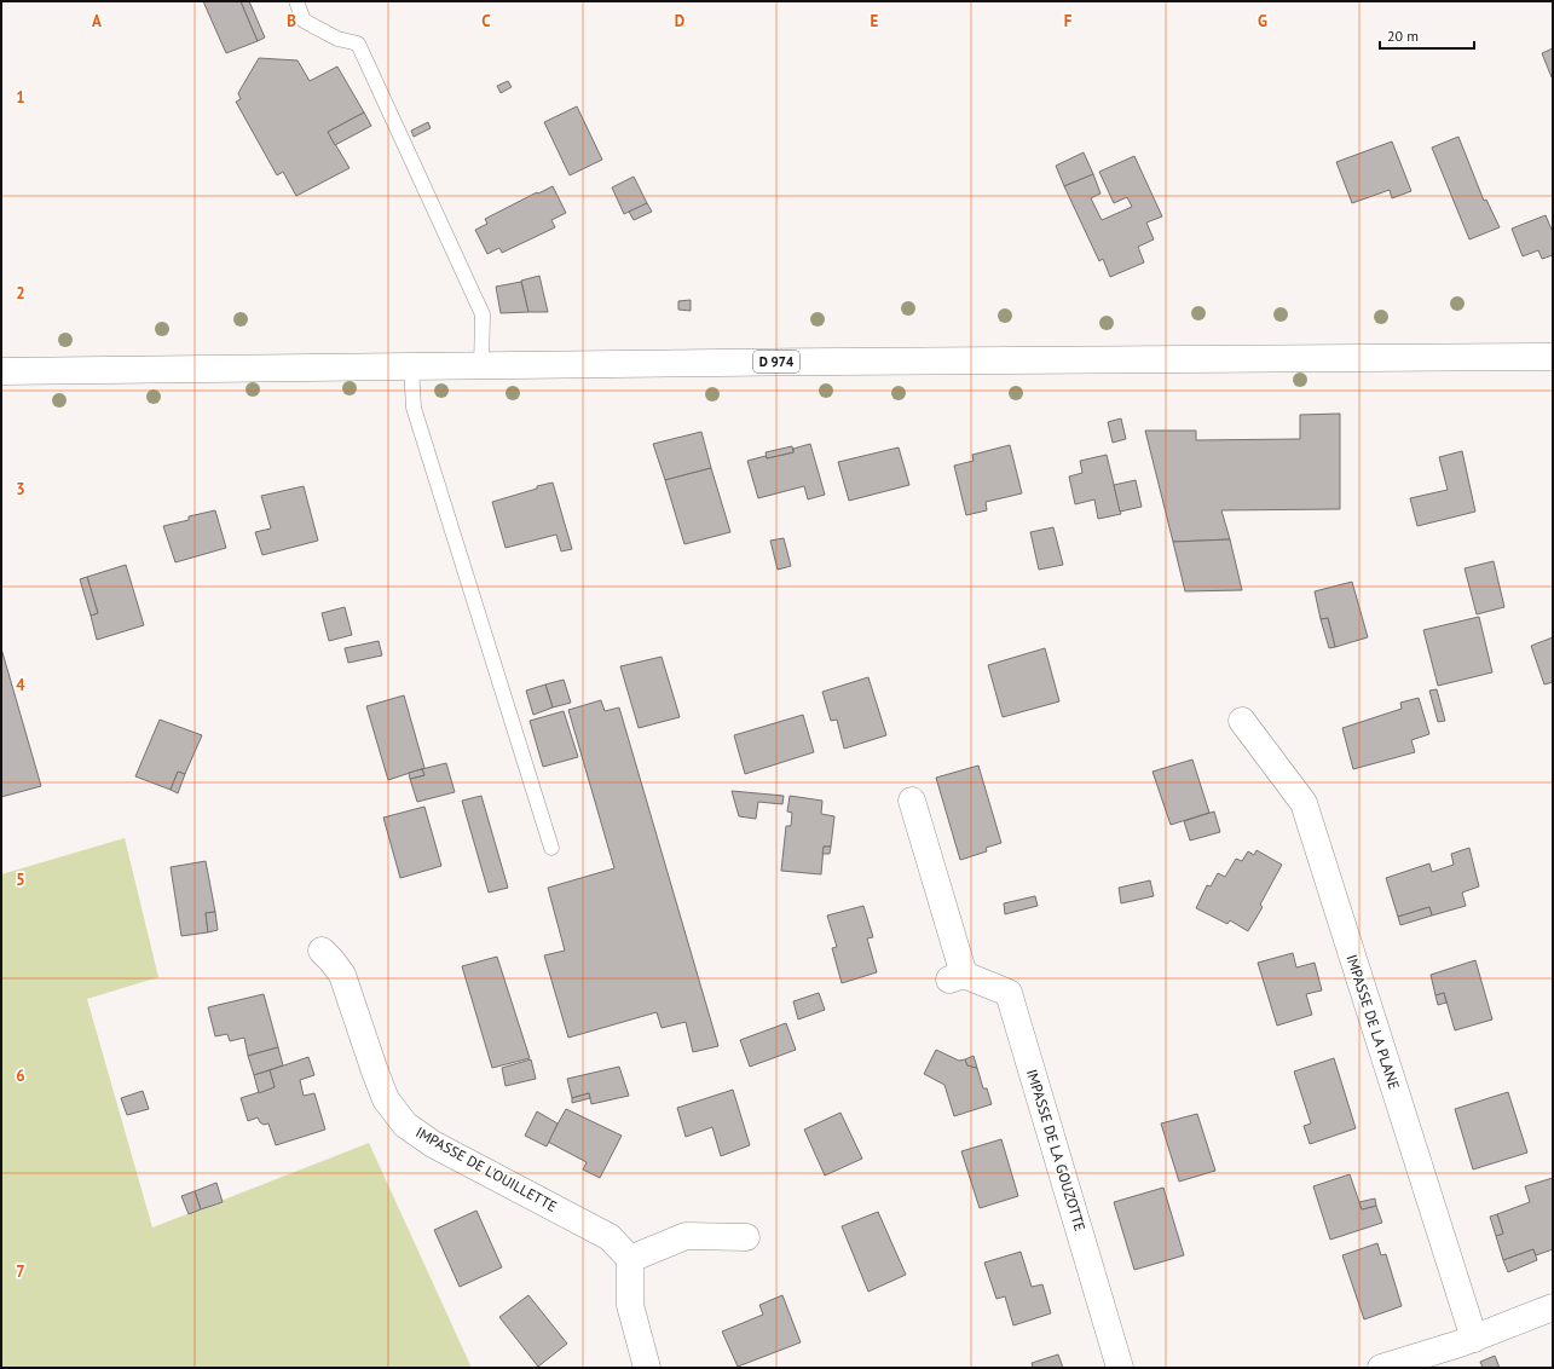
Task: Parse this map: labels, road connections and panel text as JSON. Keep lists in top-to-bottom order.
{
  "streets": {
    "street": [
      "D 974",
      "IMPASSE DE LA PLANE",
      "IMPASSE DE LA GOUZOTTE",
      "IMPASSE DE L'OUILLETTE"
    ]
  },
  "scale_bar": "20 m",
  "grid": {
    "columns": [
      "A",
      "B",
      "C",
      "D",
      "E",
      "F",
      "G"
    ],
    "rows": [
      "1",
      "2",
      "3",
      "4",
      "5",
      "6",
      "7"
    ]
  }
}
